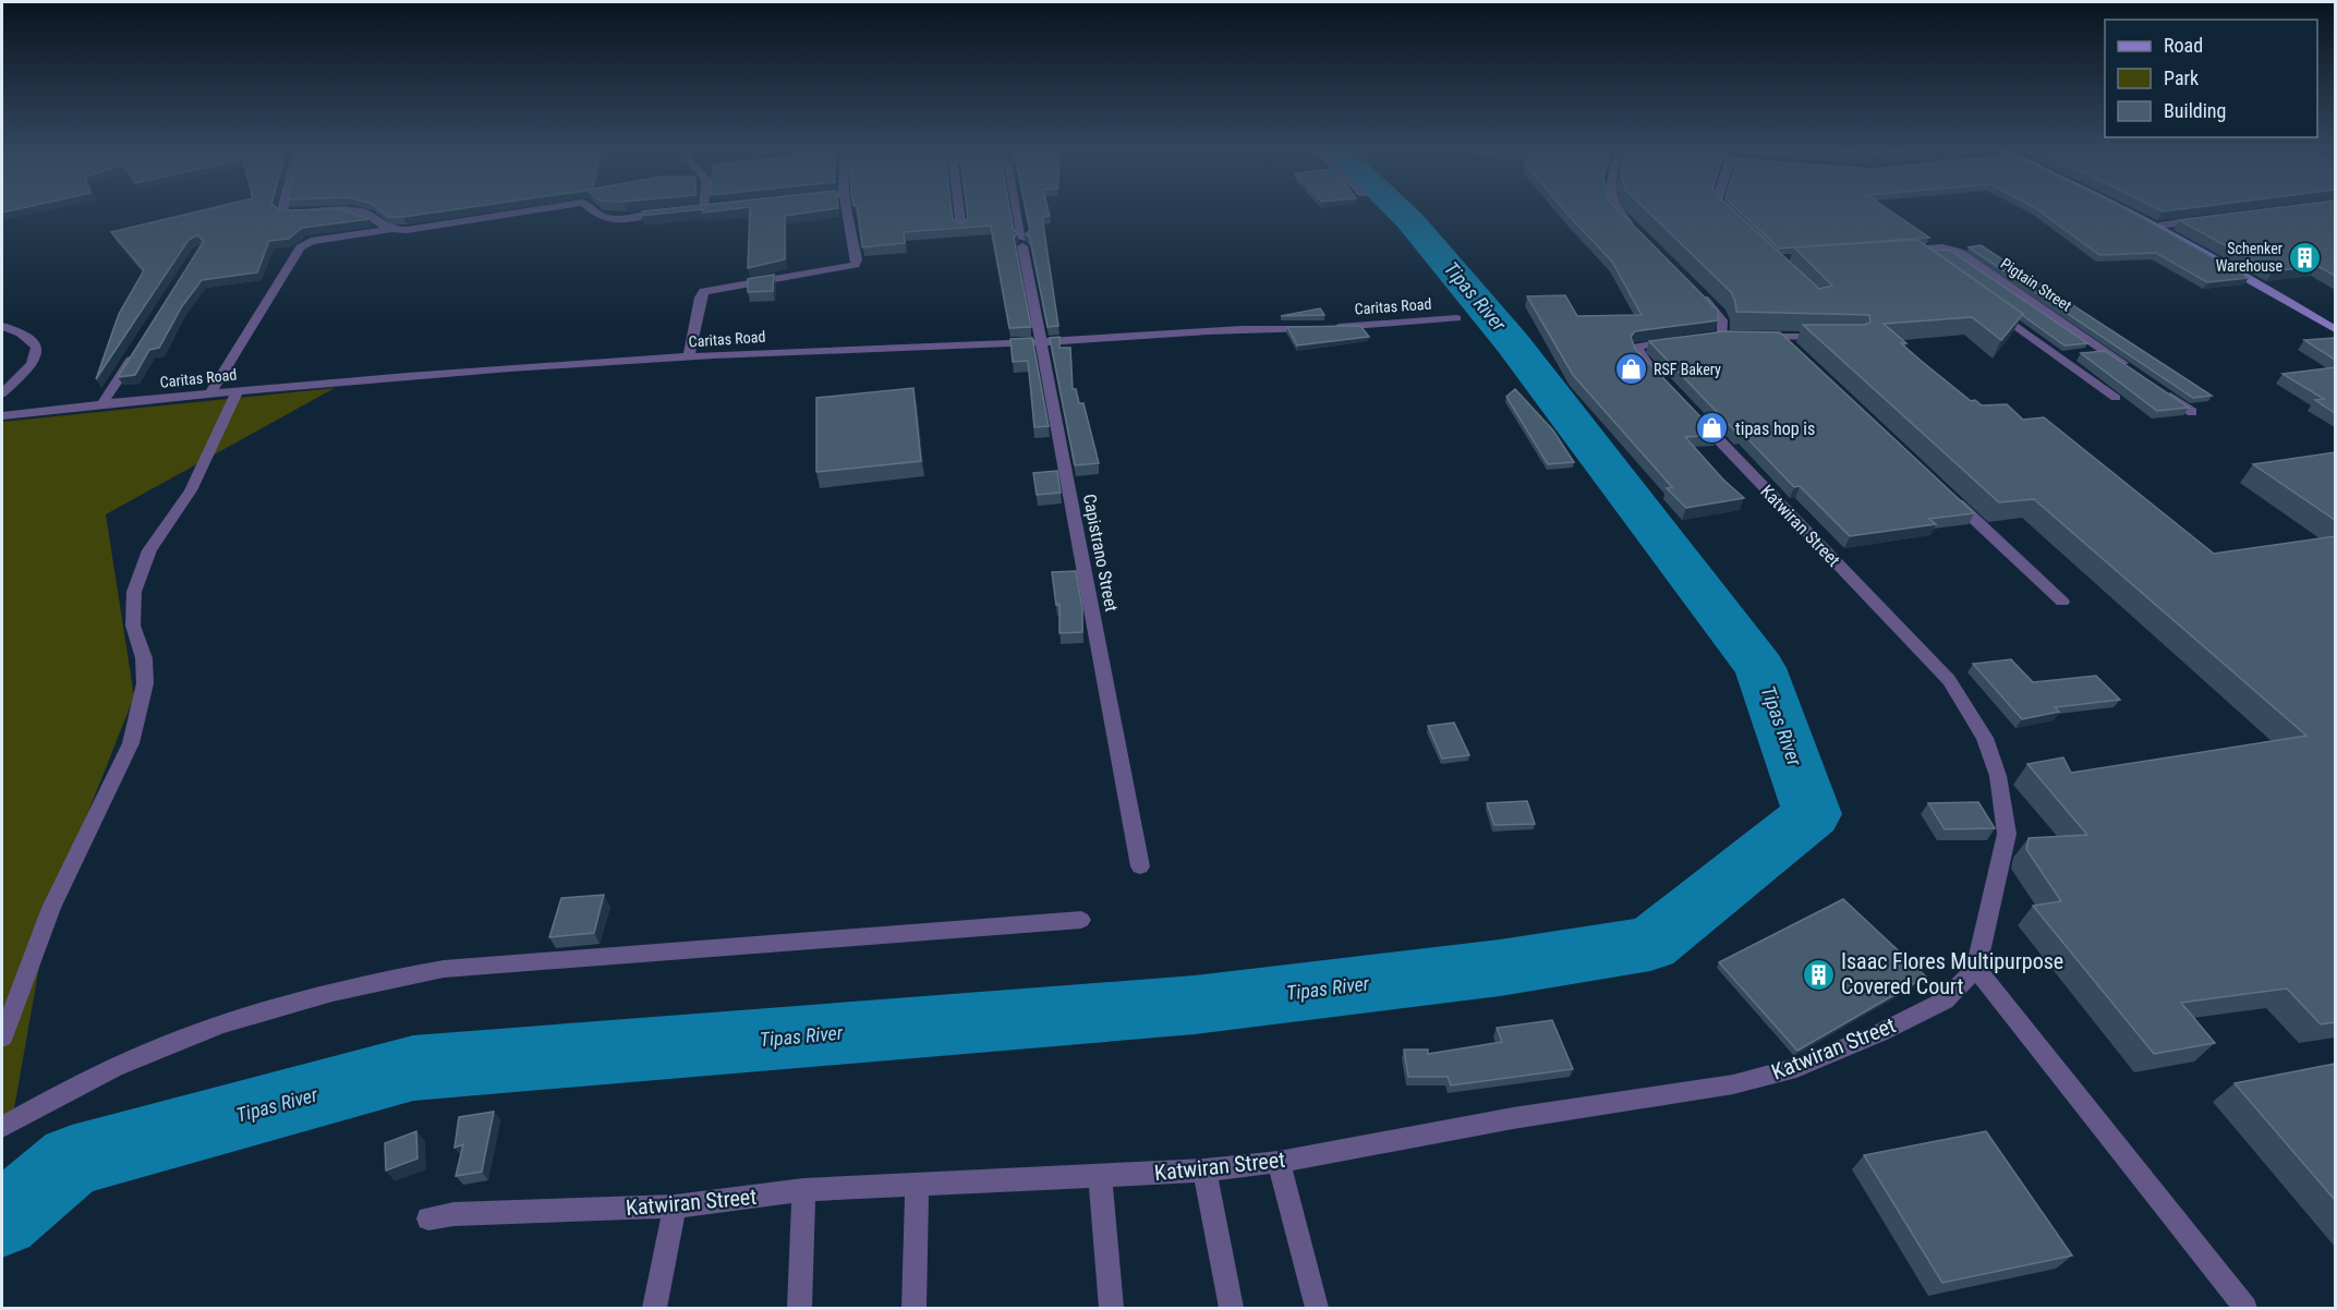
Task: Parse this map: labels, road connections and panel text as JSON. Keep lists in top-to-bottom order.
{
  "streets": {
    "street": [
      "Pigtain Street",
      "Caritas Road",
      "Katwiran Street",
      "Capistrano Street"
    ]
  },
  "crossings": [
    ["Caritas Road", "Capistrano Street"]
  ],
  "water": ["Tipas River"],
  "places": {
    "building": ["Schenker Warehouse", "Isaac Flores Multipurpose Covered Court"],
    "shop": ["RSF Bakery", "tipas hop is"]
  },
  "legend": ["Road", "Park", "Building"]
}
